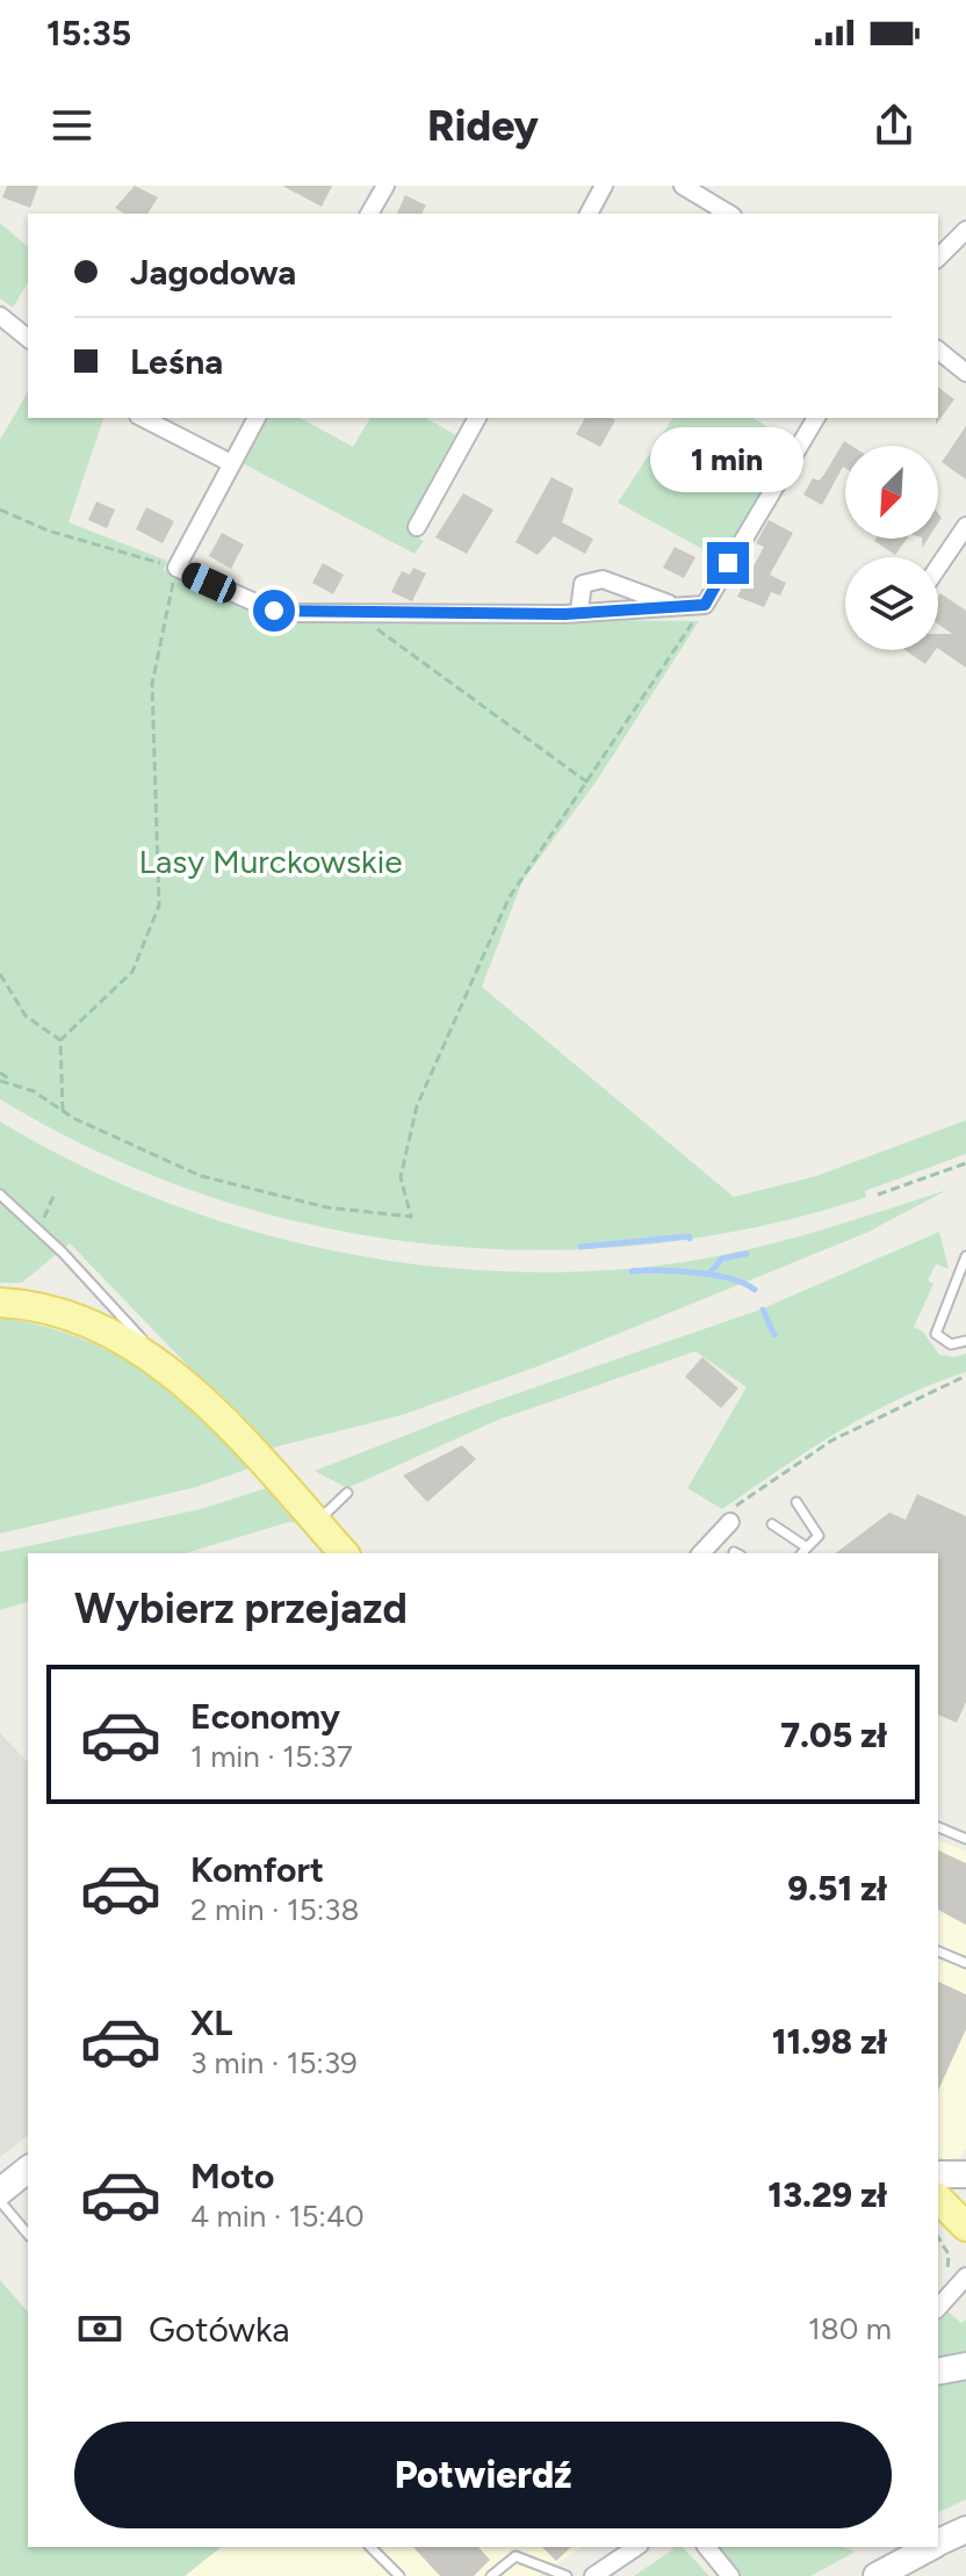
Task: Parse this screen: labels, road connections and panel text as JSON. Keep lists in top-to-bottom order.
{
  "parks": ["Lasy Murckowskie"],
  "north": "bottom left",
  "page": {
    "status": "15:35",
    "header": "Ridey",
    "banner": ["Jagodowa", "Leśna"],
    "bubble": "1 min",
    "heading": "Wybierz przejazd",
    "list": [
      {
        "name": "Economy",
        "note": "1 min · 15:37",
        "value": "7.05 zł"
      },
      {
        "name": "Komfort",
        "note": "2 min · 15:38",
        "value": "9.51 zł"
      },
      {
        "name": "XL",
        "note": "3 min · 15:39",
        "value": "11.98 zł"
      },
      {
        "name": "Moto",
        "note": "4 min · 15:40",
        "value": "13.29 zł"
      }
    ],
    "pay": ["Gotówka", "180 m"],
    "buttons": "Potwierdź"
  }
}
